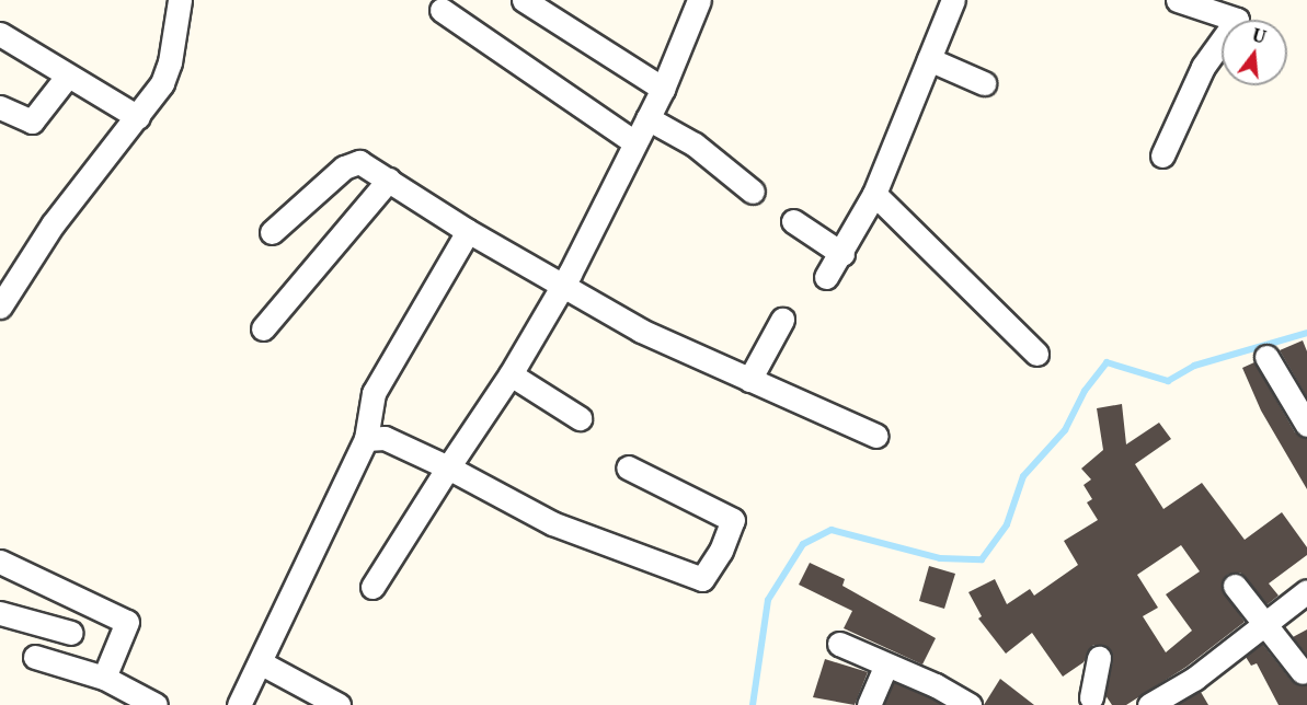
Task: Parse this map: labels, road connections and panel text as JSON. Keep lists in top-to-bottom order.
{
  "north": "top"
}
